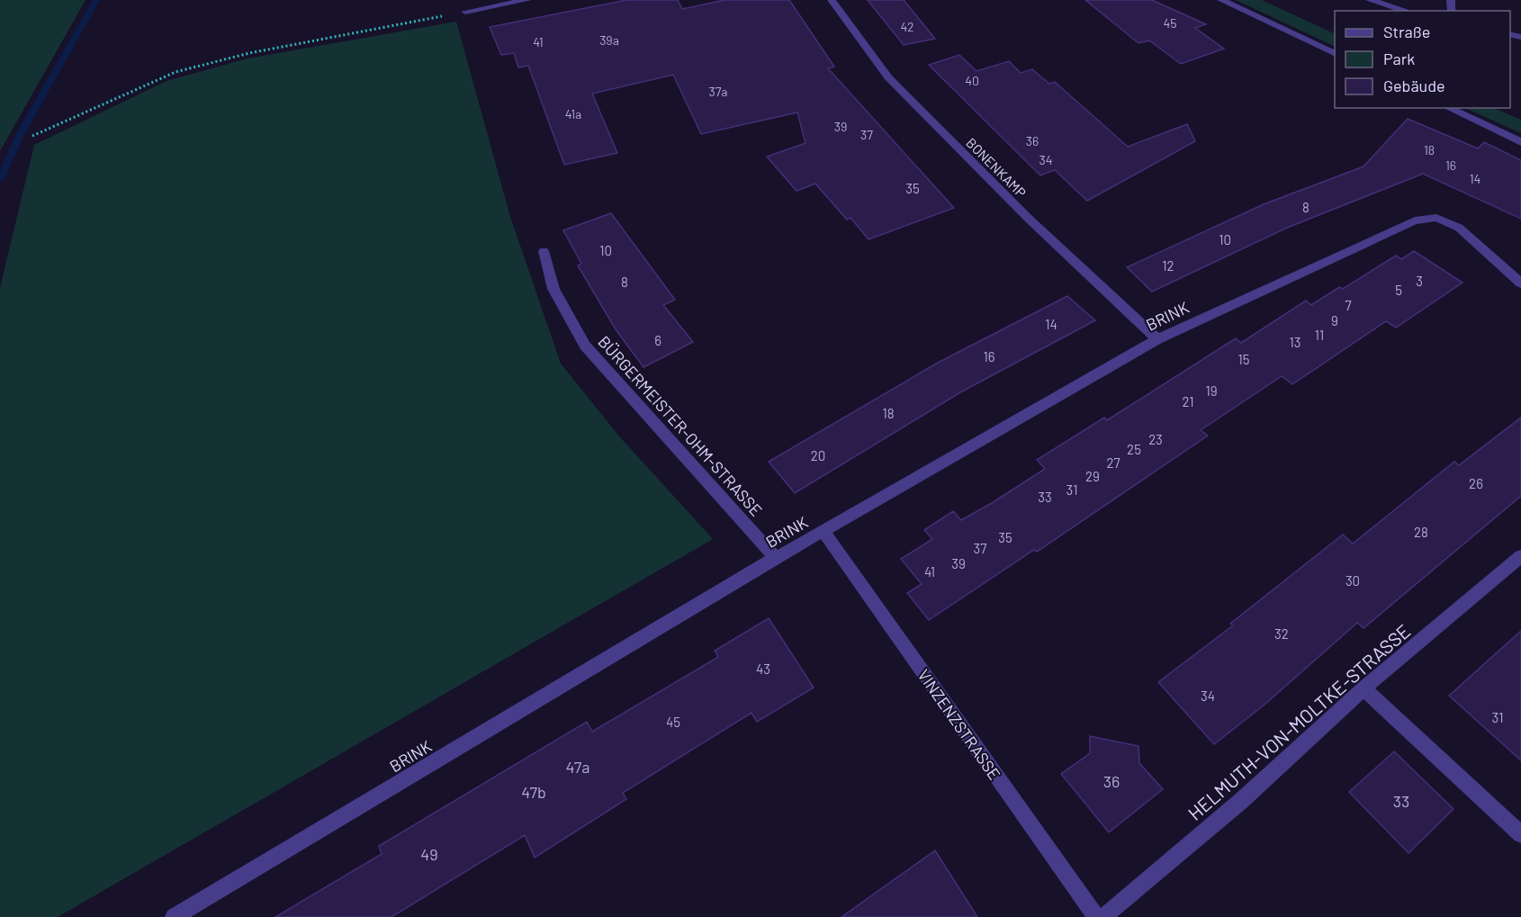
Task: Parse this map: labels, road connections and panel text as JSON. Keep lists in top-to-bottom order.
{
  "streets": {
    "street": [
      "BONENKAMP",
      "BRINK",
      "BÜRGERMEISTER-OHM-STRASSE",
      "HELMUTH-VON-MOLTKE-STRASSE",
      "VINZENZSTRASSE"
    ]
  },
  "crossings": [
    ["BONENKAMP", "BRINK"],
    ["BRINK", "BÜRGERMEISTER-OHM-STRASSE"],
    ["BRINK", "VINZENZSTRASSE"]
  ],
  "house_numbers": [
    "45",
    "42",
    "39a",
    "41",
    "40",
    "37a",
    "41a",
    "39",
    "37",
    "36",
    "18",
    "34",
    "16",
    "14",
    "35",
    "8",
    "10",
    "10",
    "12",
    "3",
    "8",
    "5",
    "7",
    "9",
    "14",
    "11",
    "6",
    "13",
    "16",
    "15",
    "19",
    "21",
    "18",
    "23",
    "25",
    "20",
    "27",
    "29",
    "26",
    "31",
    "33",
    "28",
    "35",
    "37",
    "39",
    "41",
    "30",
    "32",
    "43",
    "34",
    "31",
    "45",
    "47a",
    "36",
    "47b",
    "33",
    "49"
  ],
  "legend": ["Straße", "Park", "Gebäude"]
}
